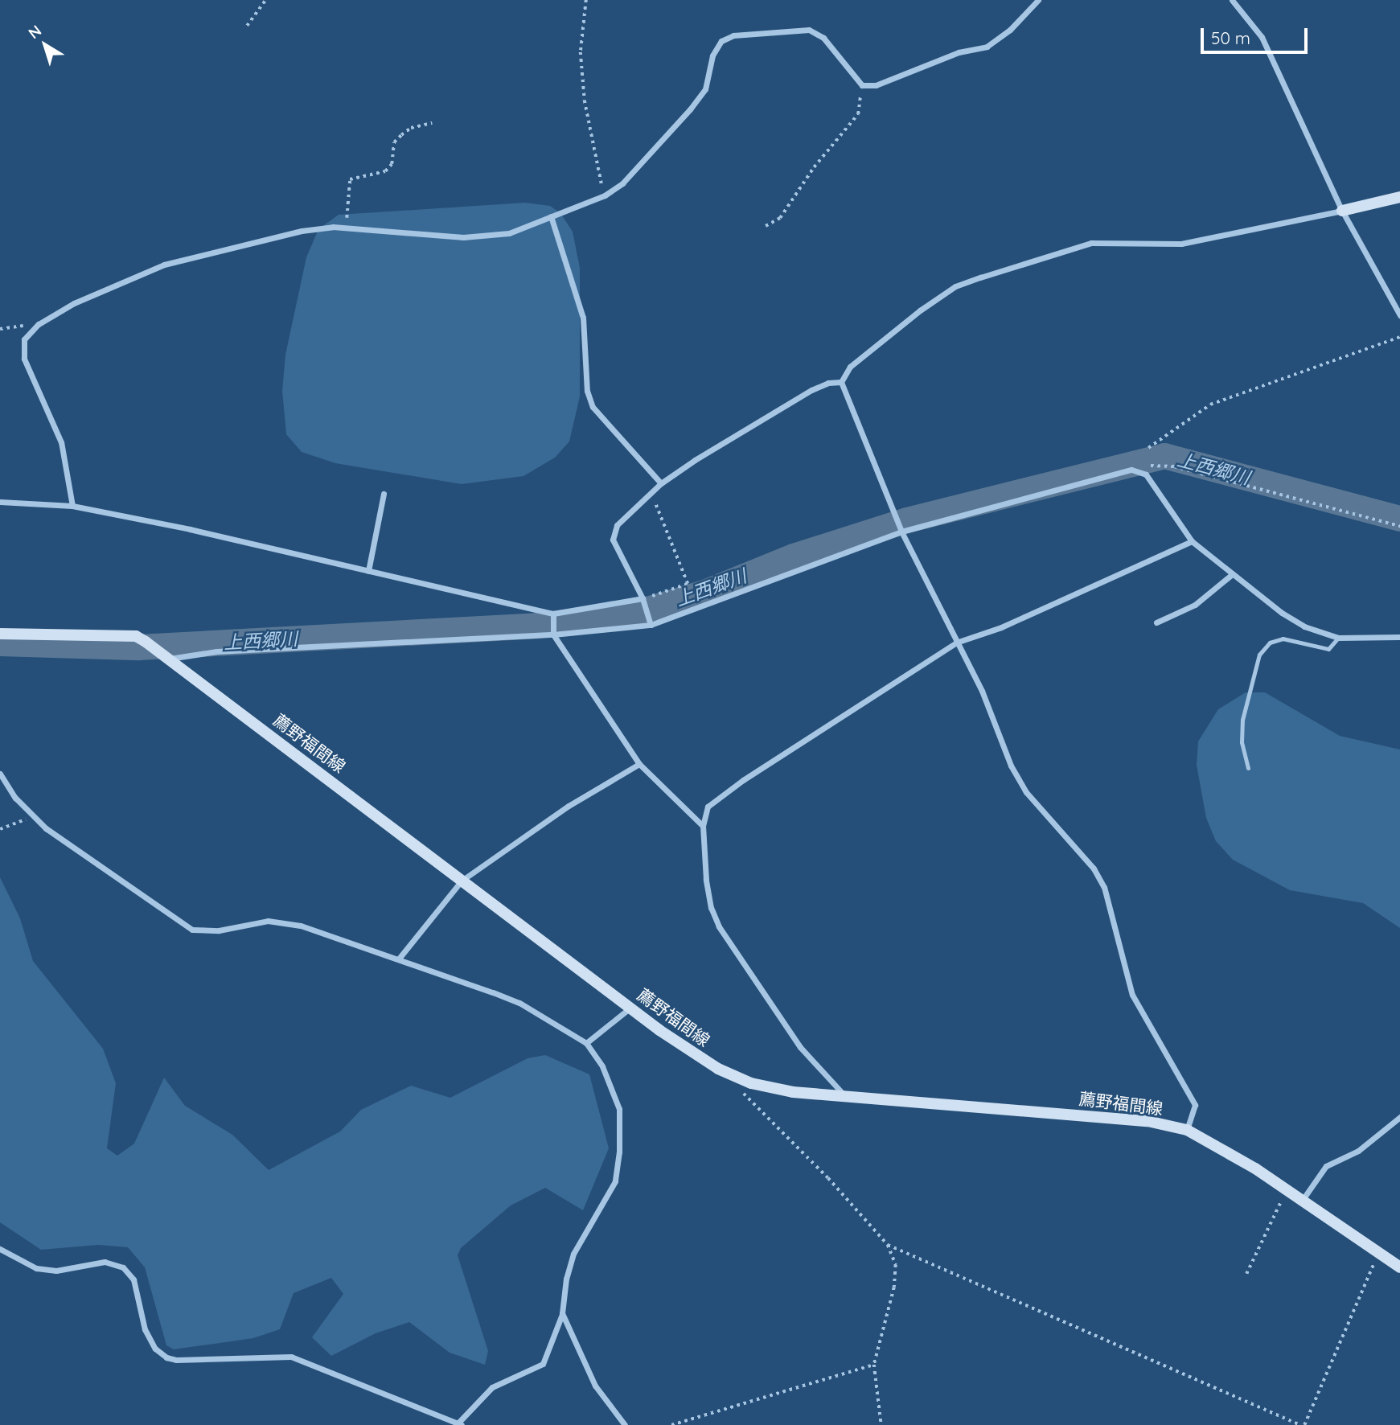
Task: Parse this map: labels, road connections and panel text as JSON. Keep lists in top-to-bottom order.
{
  "streets": {
    "main road": ["薦野福間線"]
  },
  "water": ["上西郷川"],
  "scale_bar": "50 m",
  "north": "top left"
}
